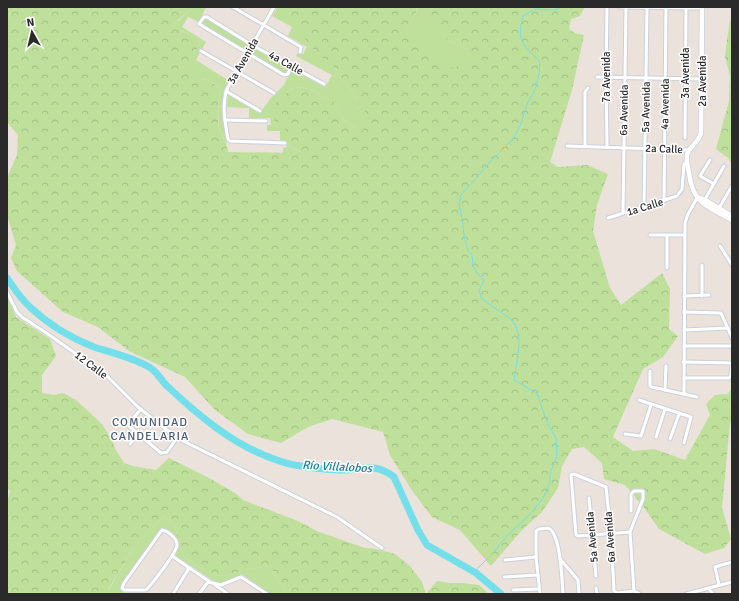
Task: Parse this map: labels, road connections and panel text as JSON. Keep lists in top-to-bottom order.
{
  "streets": {
    "main road": ["2a Avenida"],
    "street": [
      "3a Avenida",
      "4a Calle",
      "7a Avenida",
      "4a Avenida",
      "5a Avenida",
      "6a Avenida",
      "2a Calle",
      "1a Calle",
      "12 Calle"
    ]
  },
  "crossings": [
    ["3a Avenida", "4a Calle"],
    ["7a Avenida", "2a Calle"],
    ["2a Avenida", "2a Calle"],
    ["4a Avenida", "2a Calle"],
    ["4a Avenida", "1a Calle"],
    ["5a Avenida", "6a Avenida"],
    ["5a Avenida", "2a Calle"],
    ["5a Avenida", "1a Calle"],
    ["6a Avenida", "2a Calle"],
    ["6a Avenida", "1a Calle"]
  ],
  "districts": ["COMUNIDAD CANDELARIA"],
  "water": ["Río Villalobos"],
  "north": "top"
}
